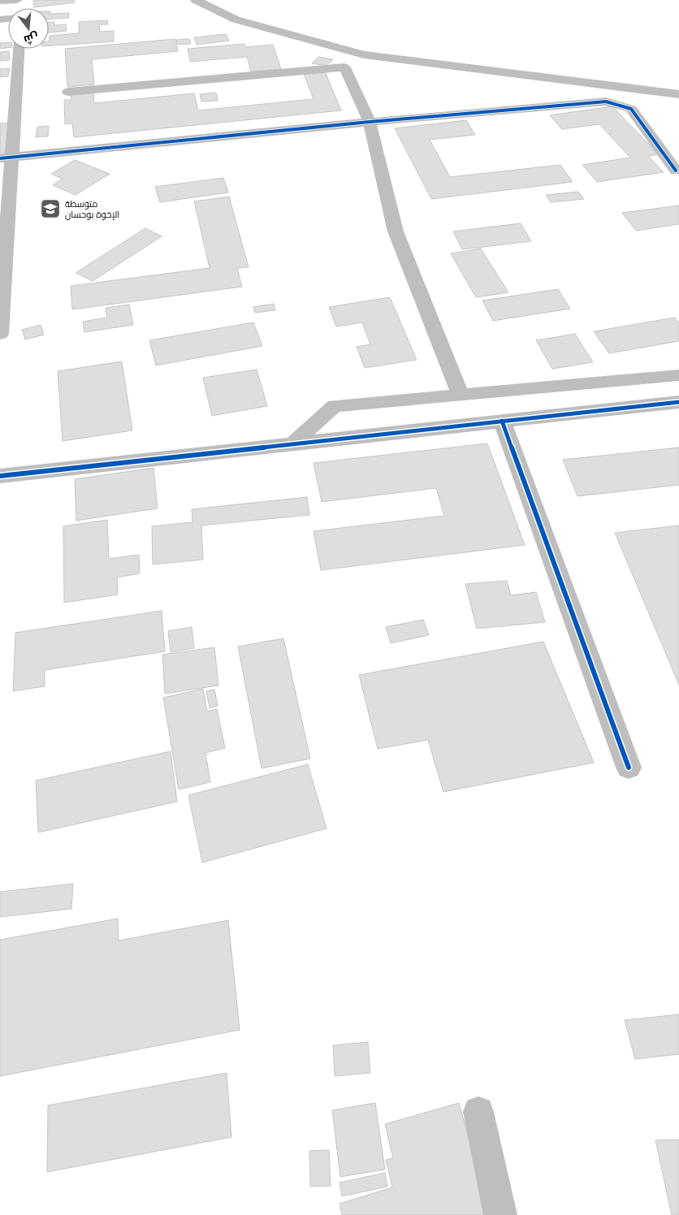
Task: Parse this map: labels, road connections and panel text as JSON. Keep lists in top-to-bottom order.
{
  "places": {
    "school or university": ["متوسطة الإخوة بوحسان"]
  },
  "north": "bottom"
}
